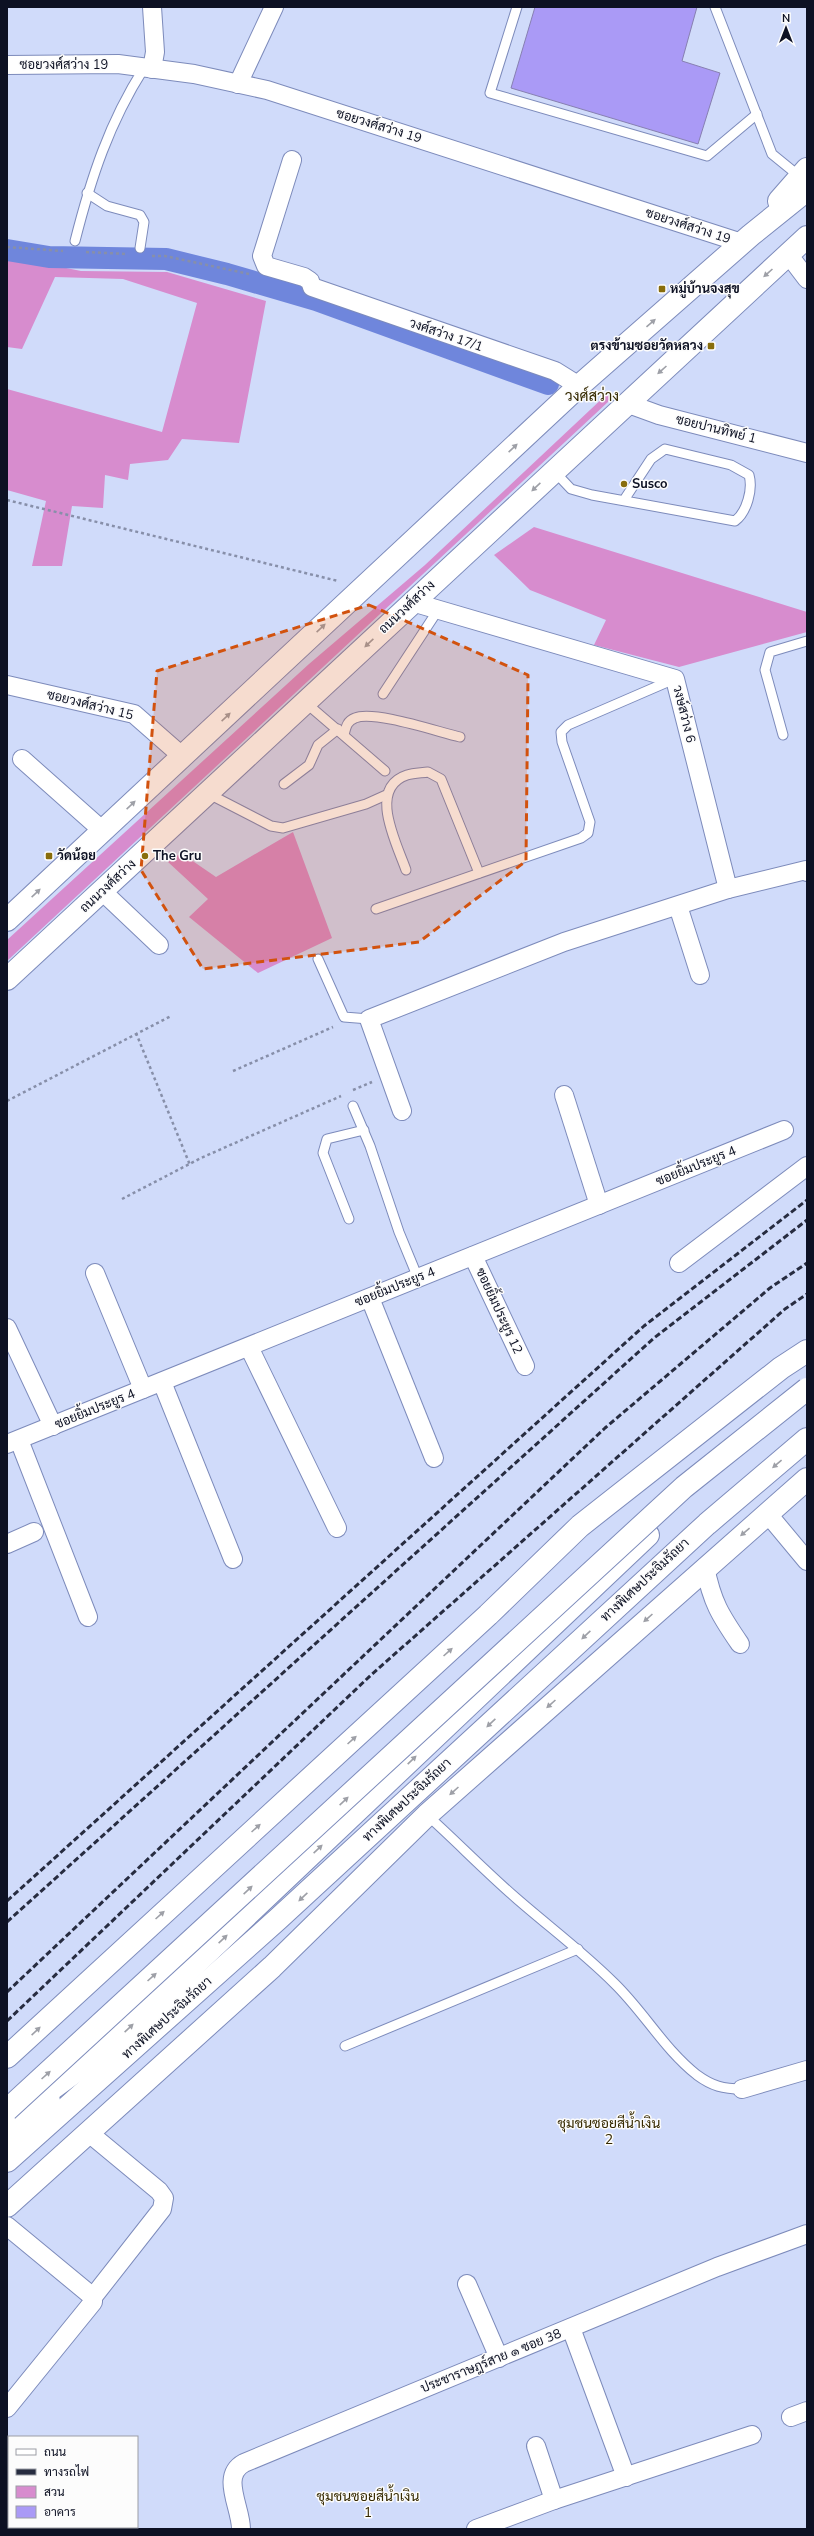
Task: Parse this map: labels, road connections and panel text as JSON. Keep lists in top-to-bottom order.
{
  "streets": {
    "main road": ["ถนนวงศ์สว่าง", "ทางพิเศษประจิมรัถยา"],
    "street": [
      "ซอยวงศ์สว่าง 19",
      "วงศ์สว่าง 17/1",
      "ซอยปานทิพย์ 1",
      "ซอยวงศ์สว่าง 15",
      "วงษ์สว่าง 6",
      "ซอยยิ้มประยูร 4",
      "ซอยยิ้มประยูร 12",
      "ประชาราษฎร์สาย ๑ ซอย 38"
    ]
  },
  "crossings": [
    ["ซอยปานทิพย์ 1", "ถนนวงศ์สว่าง"],
    ["ถนนวงศ์สว่าง", "วงษ์สว่าง 6"],
    ["ซอยยิ้มประยูร 4", "ซอยยิ้มประยูร 12"]
  ],
  "districts": ["วงศ์สว่าง", "ชุมชนซอยสีน้ำเงิน 2", "ชุมชนซอยสีน้ำเงิน 1"],
  "places": {
    "transit": ["หมู่บ้านจงสุข", "ตรงข้ามซอยวัดหลวง", "วัดน้อย"],
    "other": ["Susco", "The Gru"]
  },
  "legend": [
    "ถนน",
    "ทางรถไฟ",
    "สวน",
    "อาคาร"
  ],
  "north": "top"
}
